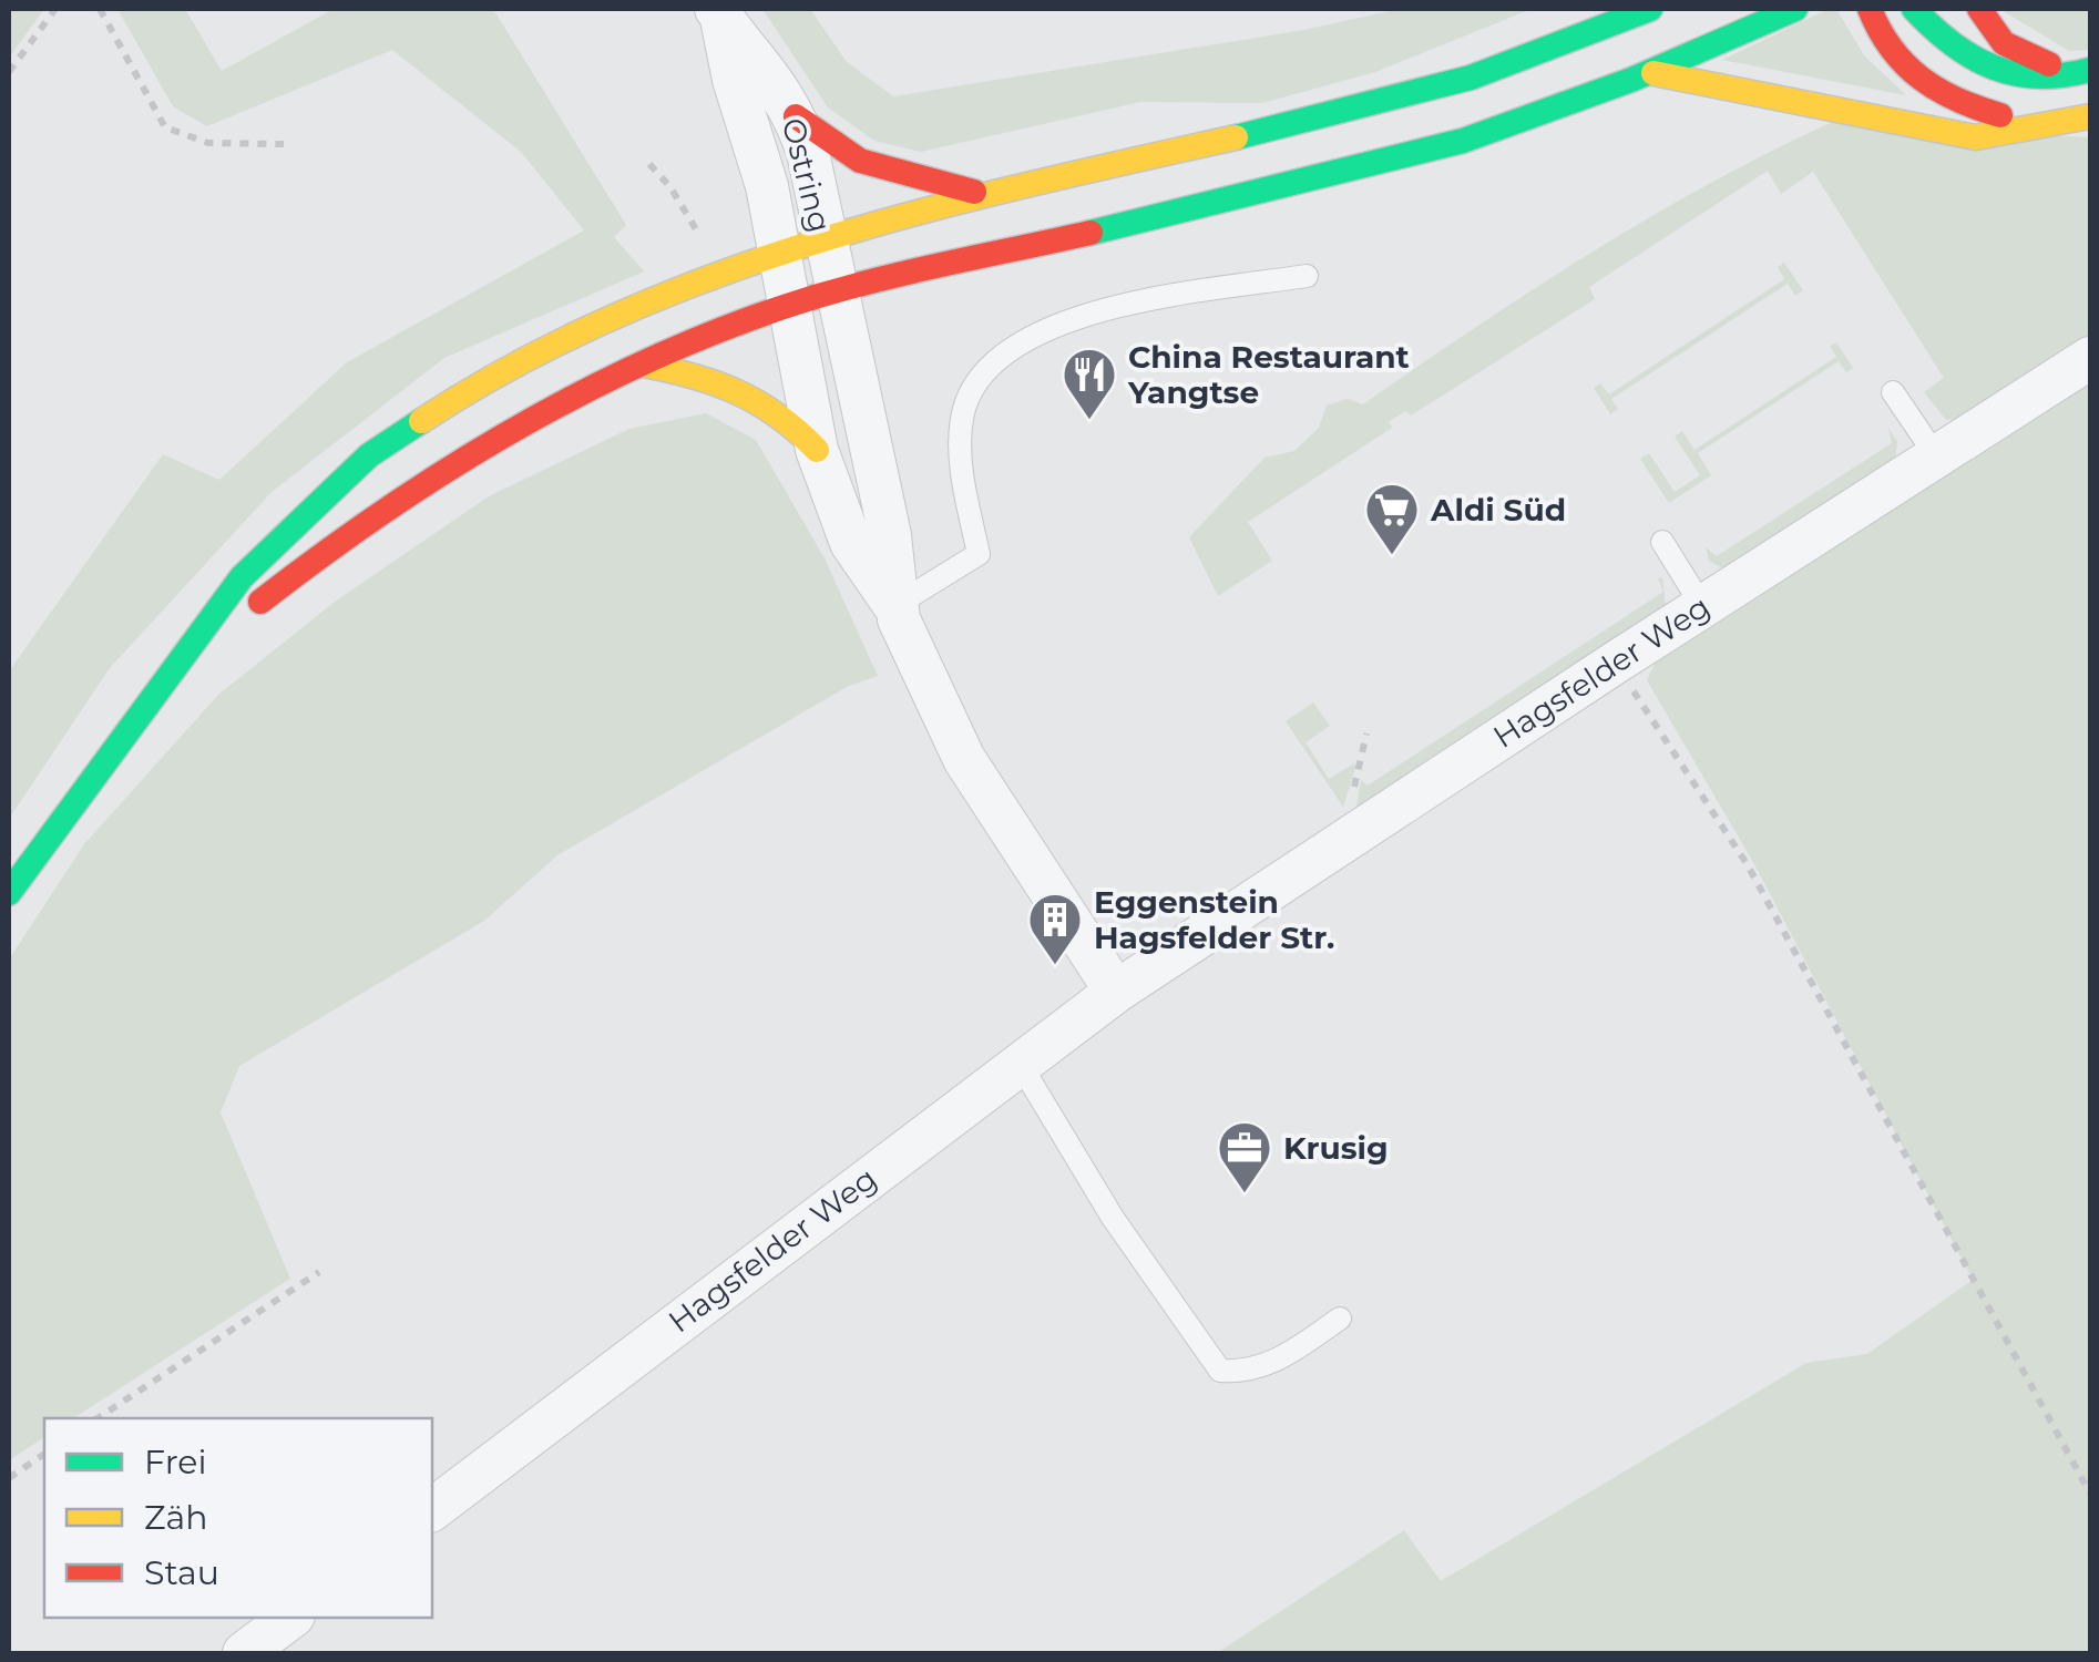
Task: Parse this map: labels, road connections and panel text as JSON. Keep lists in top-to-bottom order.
{
  "streets": {
    "street": ["Ostring", "Hagsfelder Weg"]
  },
  "places": {
    "restaurant": ["China Restaurant Yangtse"],
    "supermarket": ["Aldi Süd"],
    "building": ["Eggenstein Hagsfelder Str."],
    "office": ["Krusig"]
  },
  "legend": ["Frei", "Zäh", "Stau"]
}
